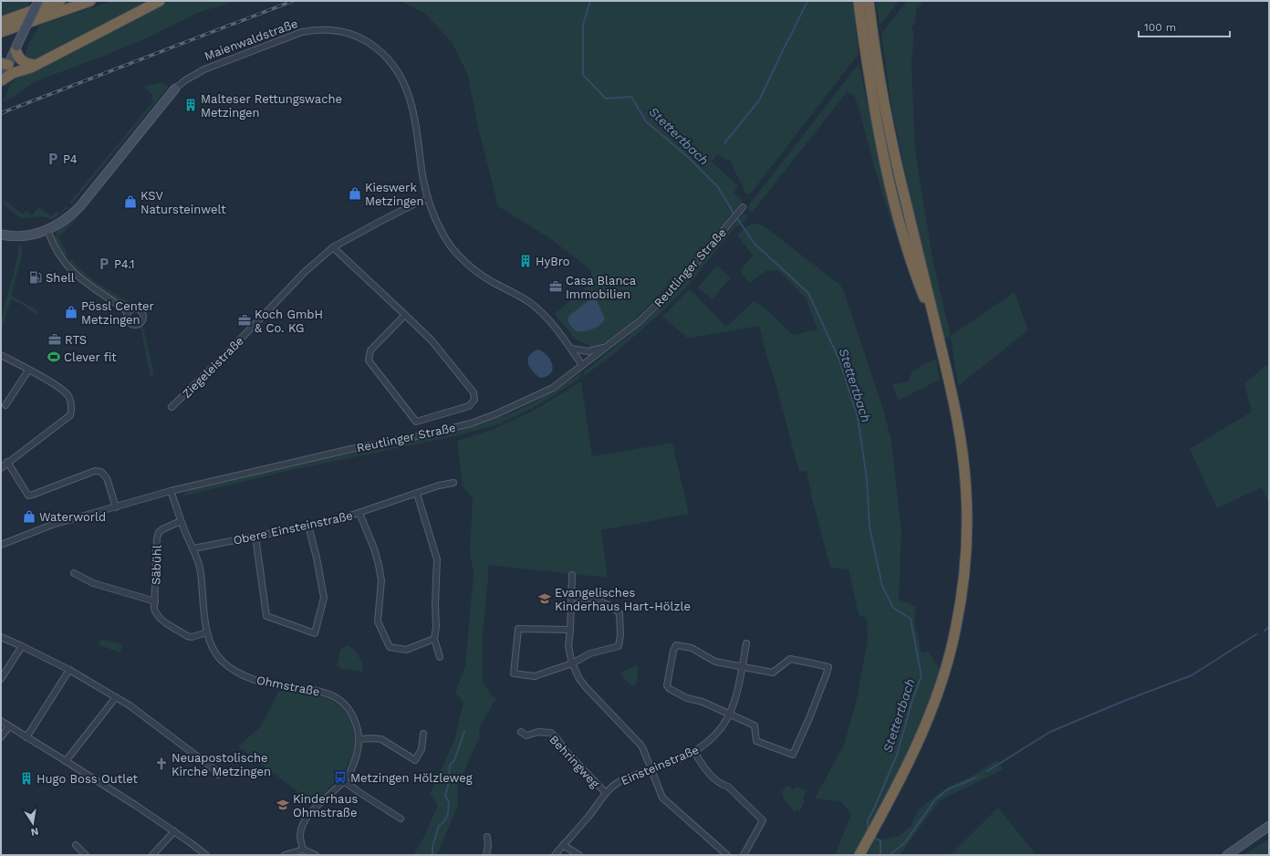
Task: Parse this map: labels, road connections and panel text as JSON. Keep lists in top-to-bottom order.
{
  "streets": {
    "street": [
      "Maienwaldstraße",
      "Reutlinger Straße",
      "Ziegeleistraße",
      "Obere Einsteinstraße",
      "Säbühl",
      "Ohmstraße",
      "Behringweg",
      "Einsteinstraße"
    ]
  },
  "crossings": [
    ["Maienwaldstraße", "Reutlinger Straße"],
    ["Maienwaldstraße", "Ziegeleistraße"],
    ["Reutlinger Straße", "Ohmstraße"],
    ["Obere Einsteinstraße", "Ohmstraße"],
    ["Säbühl", "Ohmstraße"],
    ["Behringweg", "Einsteinstraße"]
  ],
  "water": ["Stettertbach"],
  "places": {
    "building": ["Malteser Rettungswache Metzingen", "HyBro", "Hugo Boss Outlet"],
    "parking": ["P4", "P4.1"],
    "shop": [
      "Kieswerk Metzingen",
      "KSV Natursteinwelt",
      "Pössl Center Metzingen",
      "Waterworld"
    ],
    "fuel station": ["Shell"],
    "office": ["Casa Blanca Immobilien", "Koch GmbH & Co. KG", "RTS"],
    "sports": ["Clever fit"],
    "school or university": ["Evangelisches Kinderhaus Hart-Hölzle", "Kinderhaus Ohmstraße"],
    "church": ["Neuapostolische Kirche Metzingen"],
    "bus stop": ["Metzingen Hölzleweg"]
  },
  "scale_bar": "100 m",
  "north": "bottom"
}
